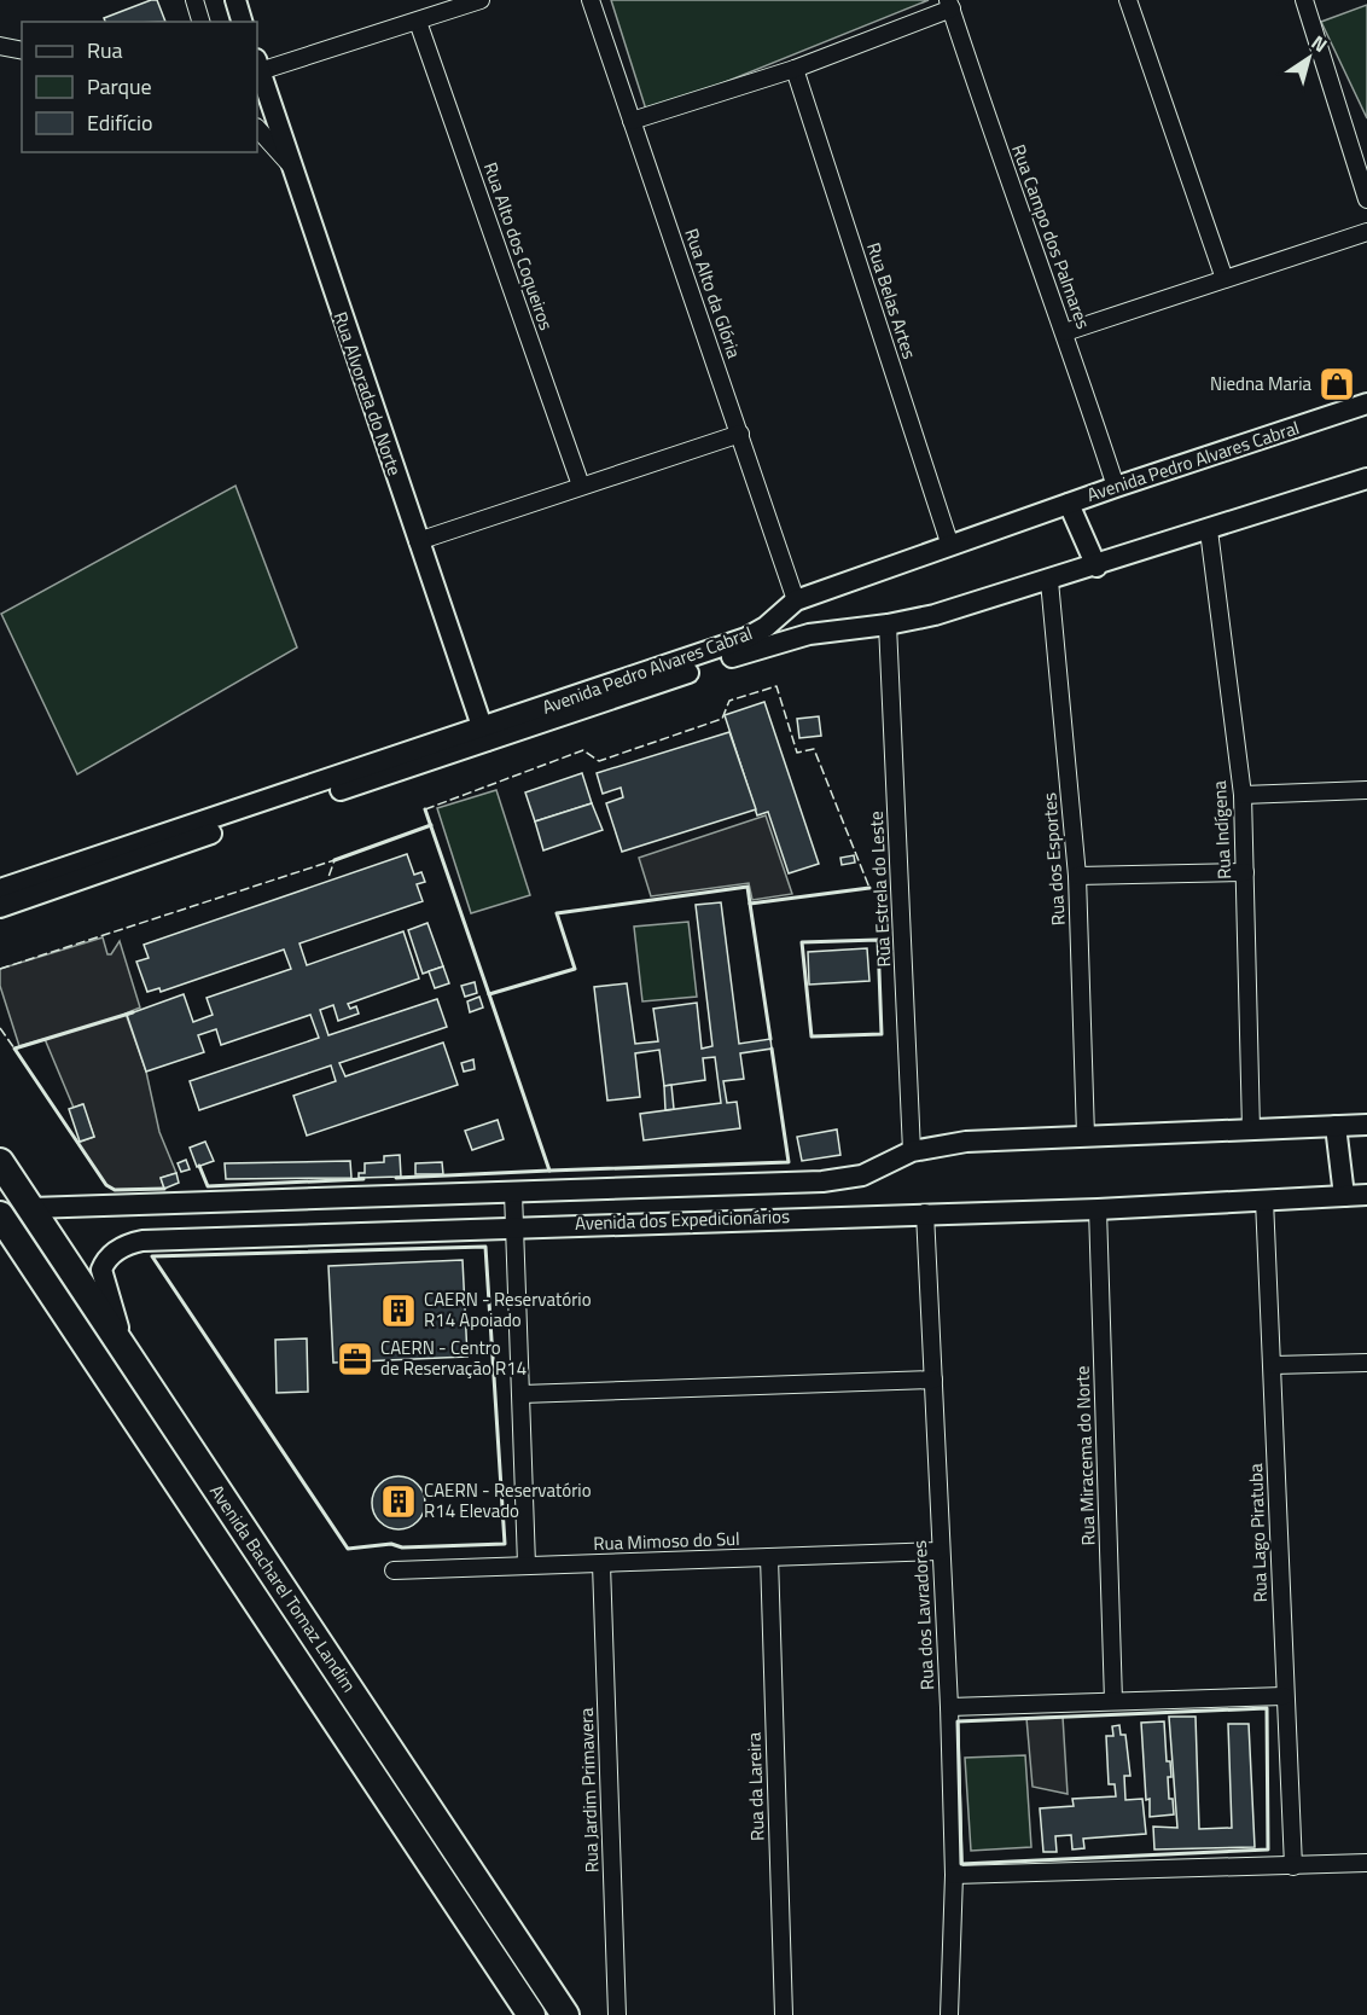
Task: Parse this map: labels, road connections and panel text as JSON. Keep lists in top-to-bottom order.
{
  "streets": {
    "highway": ["Avenida Bacharel Tomaz Landim"],
    "street": [
      "Rua Campo dos Palmares",
      "Rua Alto dos Coqueiros",
      "Rua Alto da Glória",
      "Rua Belas Artes",
      "Rua Alvorada do Norte",
      "Avenida Pedro Alvares Cabral",
      "Rua Indígena",
      "Rua dos Esportes",
      "Rua Estrela do Leste",
      "Avenida dos Expedicionários",
      "Rua Miracema do Norte",
      "Rua Lago Piratuba",
      "Rua Mimoso do Sul",
      "Rua dos Lavradores",
      "Rua da Lareira",
      "Rua Jardim Primavera"
    ]
  },
  "crossings": [
    ["Rua Campo dos Palmares", "Avenida Pedro Alvares Cabral"],
    ["Rua Alto da Glória", "Avenida Pedro Alvares Cabral"],
    ["Rua Belas Artes", "Avenida Pedro Alvares Cabral"],
    ["Rua Alvorada do Norte", "Avenida Pedro Alvares Cabral"],
    ["Avenida Pedro Alvares Cabral", "Rua Indígena"],
    ["Avenida Pedro Alvares Cabral", "Rua dos Esportes"],
    ["Avenida Pedro Alvares Cabral", "Rua Estrela do Leste"],
    ["Rua Indígena", "Avenida dos Expedicionários"],
    ["Rua dos Esportes", "Avenida dos Expedicionários"],
    ["Rua Estrela do Leste", "Avenida dos Expedicionários"],
    ["Avenida dos Expedicionários", "Rua Miracema do Norte"],
    ["Avenida dos Expedicionários", "Rua Lago Piratuba"],
    ["Avenida dos Expedicionários", "Avenida Bacharel Tomaz Landim"],
    ["Avenida dos Expedicionários", "Rua dos Lavradores"],
    ["Rua Mimoso do Sul", "Rua dos Lavradores"],
    ["Rua Mimoso do Sul", "Rua da Lareira"],
    ["Rua Mimoso do Sul", "Rua Jardim Primavera"]
  ],
  "places": {
    "shop": ["Niedna Maria"],
    "building": ["CAERN - Reservatório R14 Apoiado", "CAERN - Reservatório R14 Elevado"],
    "office": ["CAERN - Centro de Reservação R14"]
  },
  "legend": ["Rua", "Parque", "Edifício"],
  "north": "top right"
}
